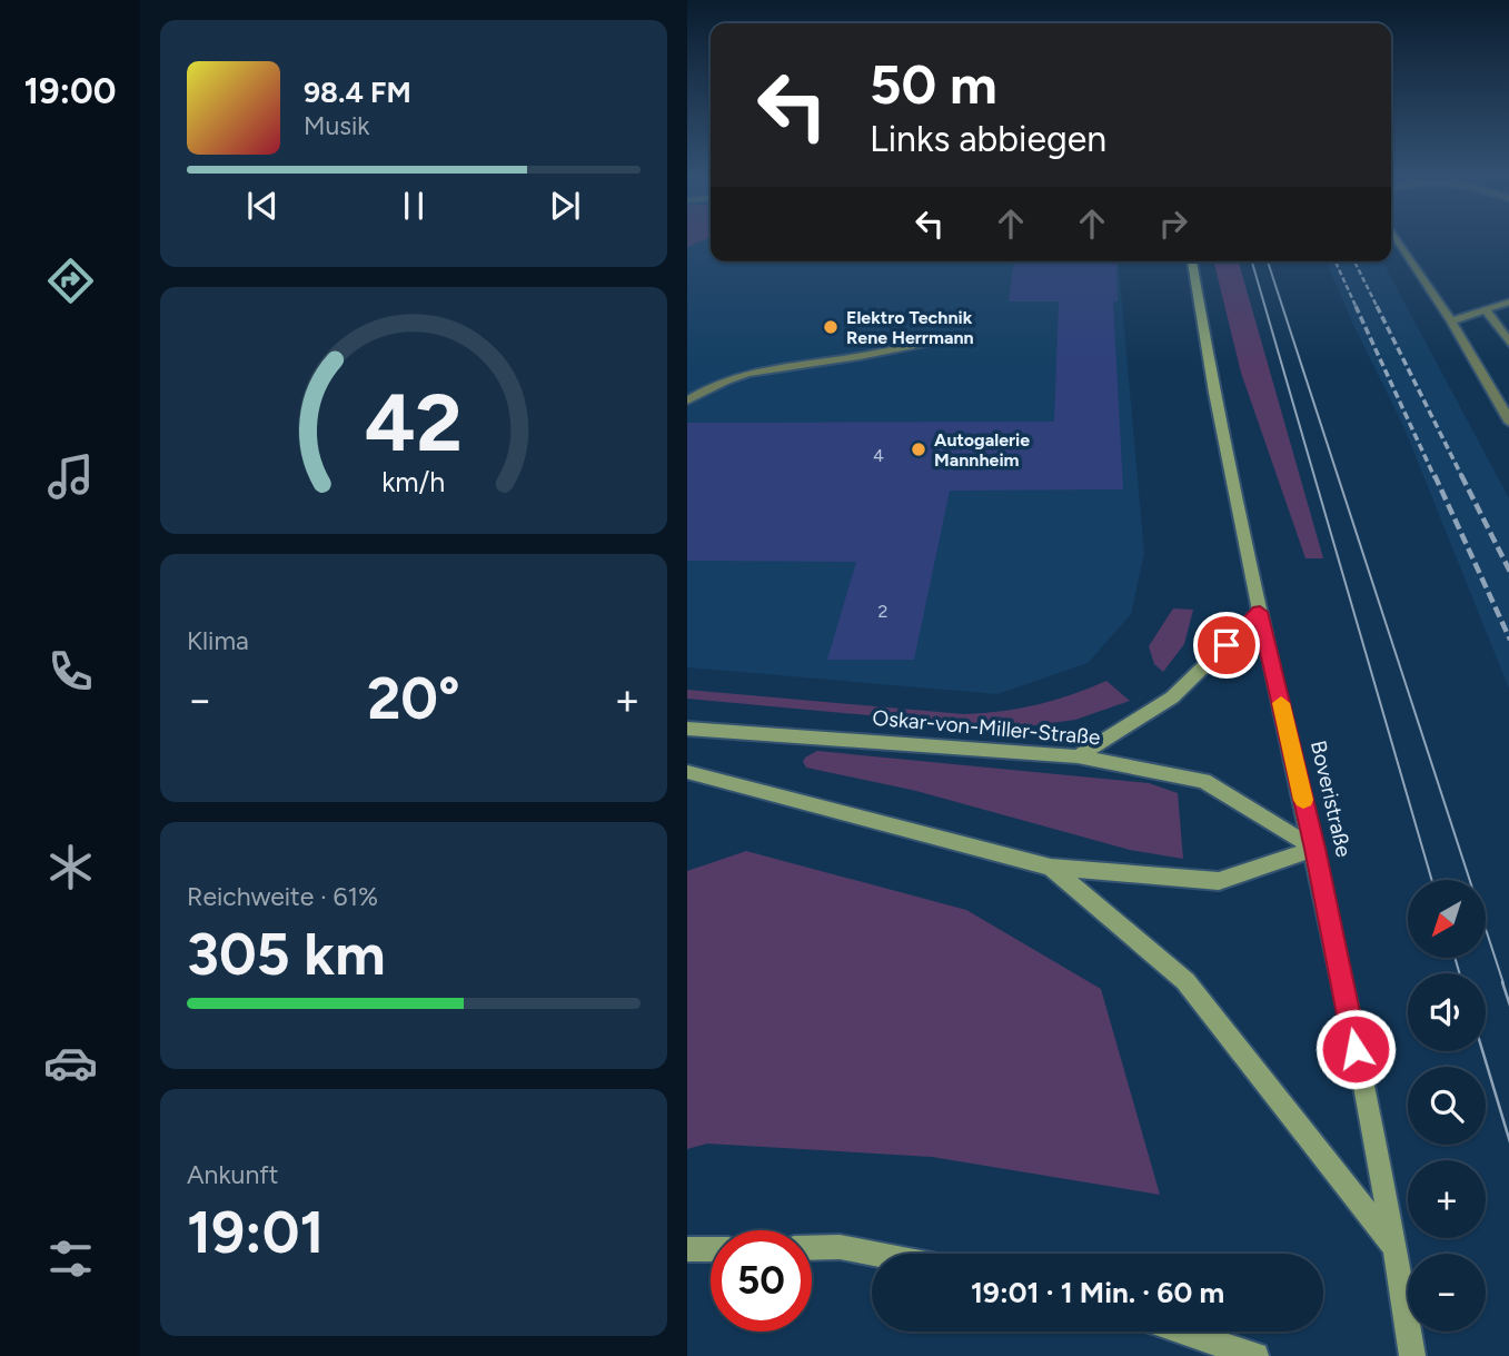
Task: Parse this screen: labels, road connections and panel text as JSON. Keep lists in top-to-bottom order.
{
  "streets": {
    "main road": ["Oskar-von-Miller-Straße", "Boveristraße"]
  },
  "crossings": [
    ["Oskar-von-Miller-Straße", "Boveristraße"]
  ],
  "places": ["Elektro Technik Rene Herrmann", "Autogalerie Mannheim"],
  "house_numbers": ["4", "2"],
  "north": "bottom left",
  "page": {
    "tabs": "19:00",
    "turn": ["50 m", "Links abbiegen"],
    "song": ["98.4 FM", "Musik"],
    "tile": [
      "Klima",
      ["Reichweite · 61%", "305 km"],
      ["Ankunft", "19:01"]
    ],
    "heat": ["−", "20°", "+"],
    "map_buttons": ["+", "−"],
    "limit": "50",
    "trip": "19:01 · 1 Min. · 60 m",
    "gauge": ["42", "km/h"]
  }
}
